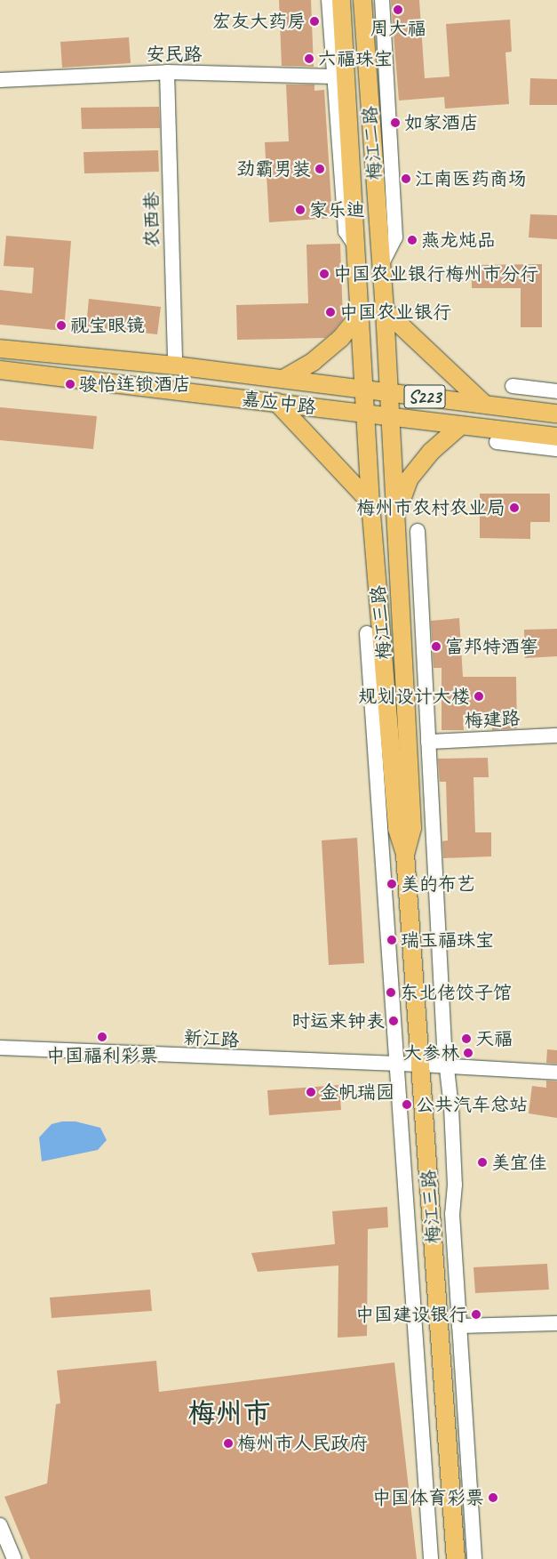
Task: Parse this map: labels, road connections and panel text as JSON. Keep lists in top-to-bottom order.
{
  "streets": {
    "main road": [
      "梅江二路",
      "S223",
      "嘉应中路",
      "梅江三路"
    ],
    "street": [
      "安民路",
      "农西巷",
      "梅建路",
      "新江路"
    ]
  },
  "crossings": [
    ["安民路", "梅江二路"],
    ["安民路", "农西巷"],
    ["梅江二路", "嘉应中路"],
    ["梅江二路", "梅江三路"],
    ["农西巷", "嘉应中路"],
    ["嘉应中路", "梅江三路"],
    ["梅江三路", "新江路"]
  ],
  "districts": ["梅州市"],
  "places": [
    "周大福",
    "宏友大药房",
    "六福珠宝",
    "如家酒店",
    "劲霸男装",
    "江南医药商场",
    "家乐迪",
    "燕龙炖品",
    "中国农业银行梅州市分行",
    "中国农业银行",
    "视宝眼镜",
    "骏怡连锁酒店",
    "梅州市农村农业局",
    "富邦特酒窖",
    "规划设计大楼",
    "美的布艺",
    "瑞玉福珠宝",
    "东北佬饺子馆",
    "时运来钟表",
    "中国福利彩票",
    "天福",
    "大参林",
    "金帆瑞园",
    "公共汽车总站",
    "美宜佳",
    "中国建设银行",
    "梅州市人民政府",
    "中国体育彩票"
  ]
}
